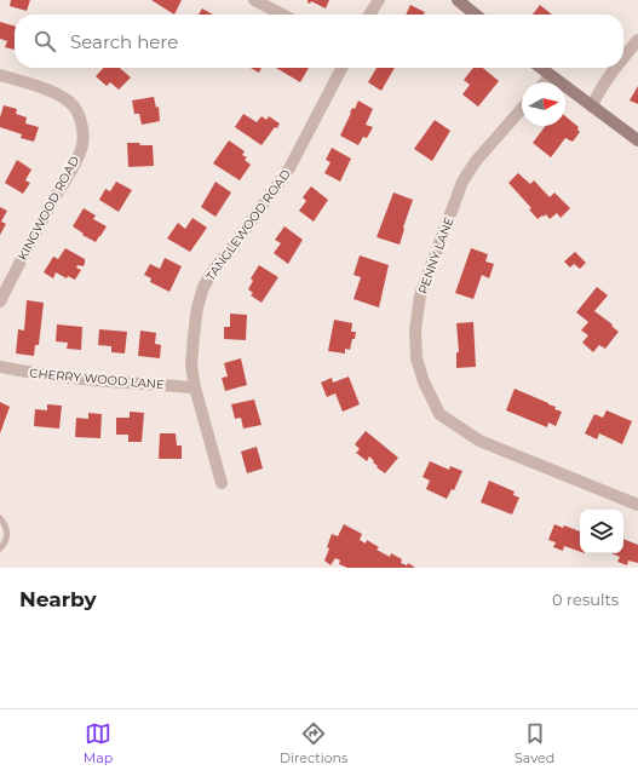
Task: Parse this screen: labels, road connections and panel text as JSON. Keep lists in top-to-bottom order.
{
  "streets": {
    "street": [
      "KINGWOOD ROAD",
      "TANGLEWOOD ROAD",
      "PENNY LANE",
      "CHERRY WOOD LANE"
    ]
  },
  "crossings": [
    ["TANGLEWOOD ROAD", "CHERRY WOOD LANE"]
  ],
  "north": "right",
  "page": {
    "search": "Search here",
    "heading": ["Nearby", "0 results"],
    "nav": ["Map", "Directions", "Saved"]
  }
}
